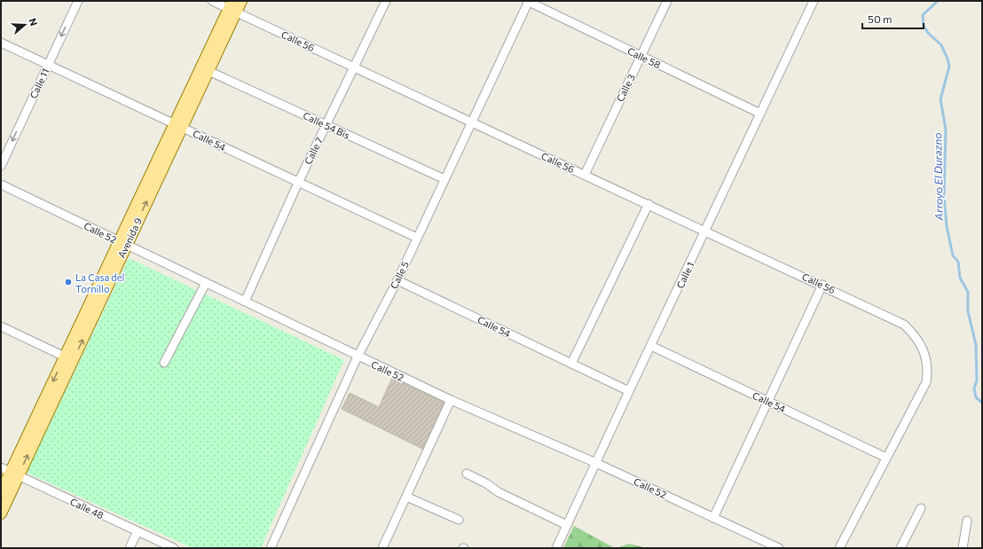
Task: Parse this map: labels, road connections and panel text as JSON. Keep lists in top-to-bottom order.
{
  "streets": {
    "main road": ["Avenida 9"],
    "street": [
      "Calle 56",
      "Calle 58",
      "Calle 11",
      "Calle 3",
      "Calle 54 Bis",
      "Calle 54",
      "Calle 7",
      "Calle 52",
      "Calle 5",
      "Calle 1",
      "Calle 48"
    ]
  },
  "crossings": [
    ["Calle 56", "Calle 3"],
    ["Calle 56", "Calle 54"],
    ["Calle 56", "Calle 7"],
    ["Calle 56", "Avenida 9"],
    ["Calle 56", "Calle 5"],
    ["Calle 56", "Calle 1"],
    ["Calle 58", "Calle 3"],
    ["Calle 58", "Calle 5"],
    ["Calle 58", "Calle 1"],
    ["Calle 11", "Calle 54"],
    ["Calle 54 Bis", "Calle 7"],
    ["Calle 54 Bis", "Avenida 9"],
    ["Calle 54 Bis", "Calle 5"],
    ["Calle 54", "Calle 7"],
    ["Calle 54", "Avenida 9"],
    ["Calle 54", "Calle 5"],
    ["Calle 54", "Calle 1"],
    ["Calle 7", "Calle 52"],
    ["Calle 52", "Avenida 9"],
    ["Calle 52", "Calle 5"],
    ["Calle 52", "Calle 1"],
    ["Avenida 9", "Calle 48"]
  ],
  "one_way": ["Calle 11"],
  "water": ["Arroyo El Durazno"],
  "places": ["La Casa del Tornillo"],
  "scale_bar": "50 m",
  "north": "right"
}
